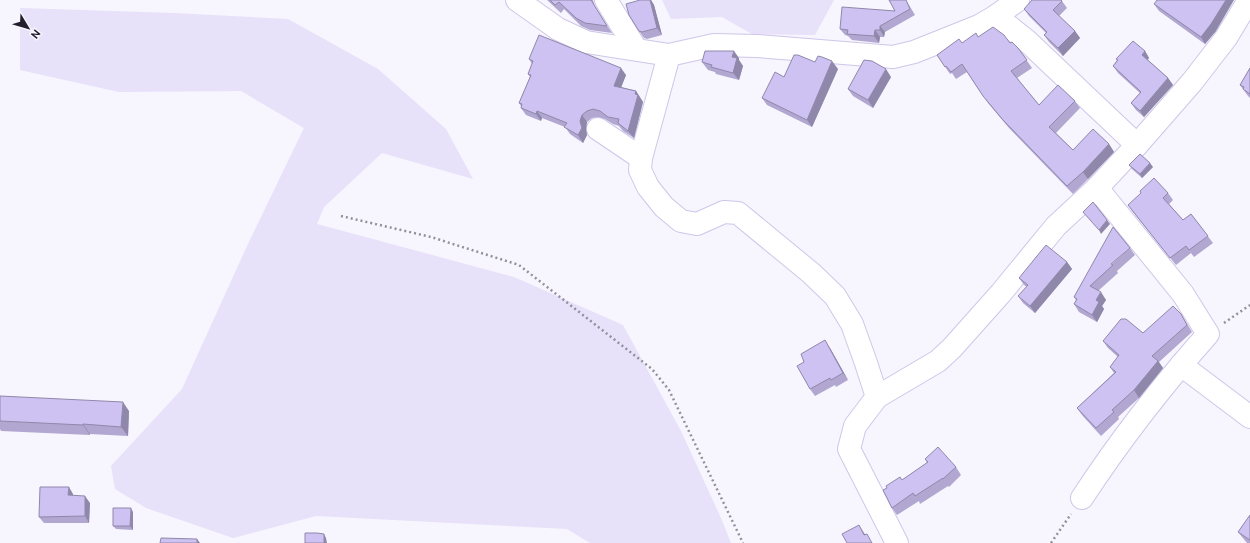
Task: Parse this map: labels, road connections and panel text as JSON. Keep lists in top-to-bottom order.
{
  "north": "bottom right"
}
